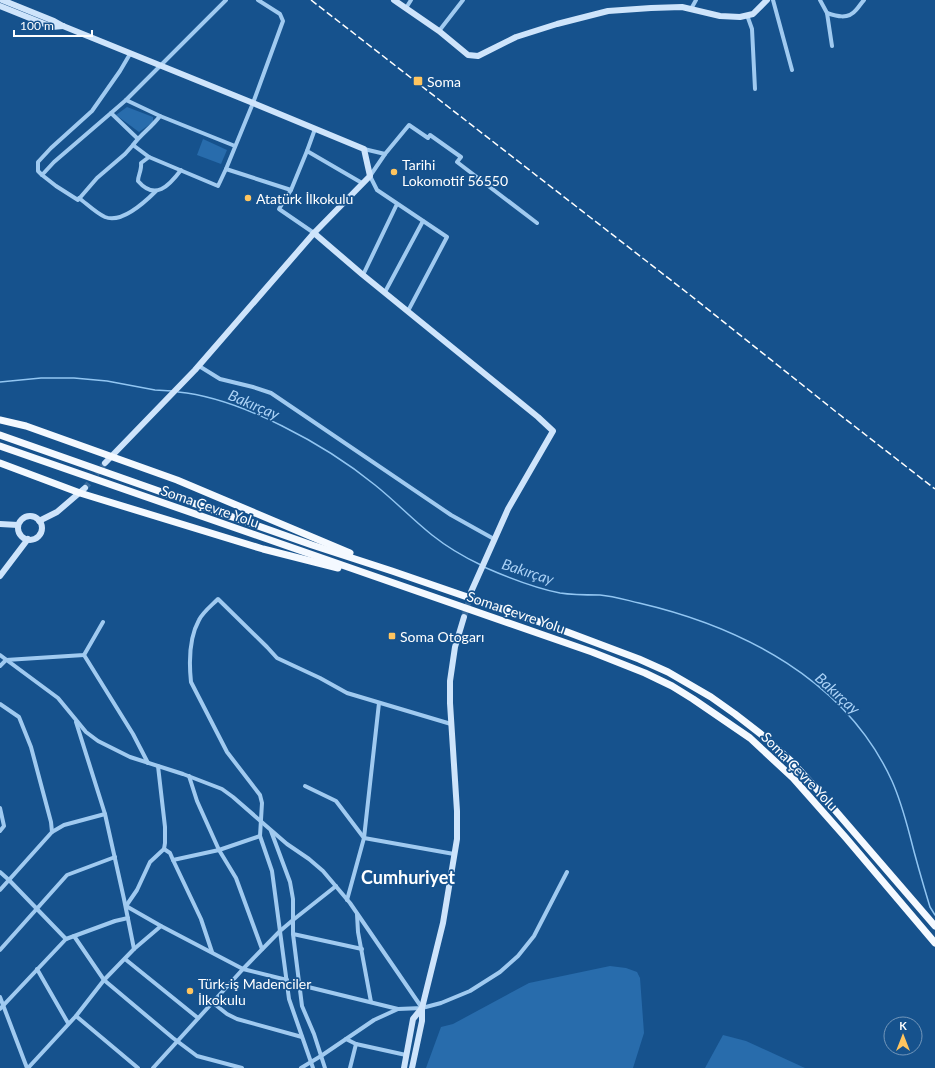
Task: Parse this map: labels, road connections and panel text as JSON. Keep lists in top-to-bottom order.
{
  "streets": {
    "highway": ["Soma Çevre Yolu"]
  },
  "districts": ["Cumhuriyet"],
  "water": ["Bakırçay"],
  "places": {
    "transit": ["Soma", "Soma Otogarı"],
    "other": ["Tarihi Lokomotif 56550", "Atatürk İlkokulu", "Türk-iş Madenciler İlkokulu"]
  },
  "scale_bar": "100 m",
  "north": "top"
}
